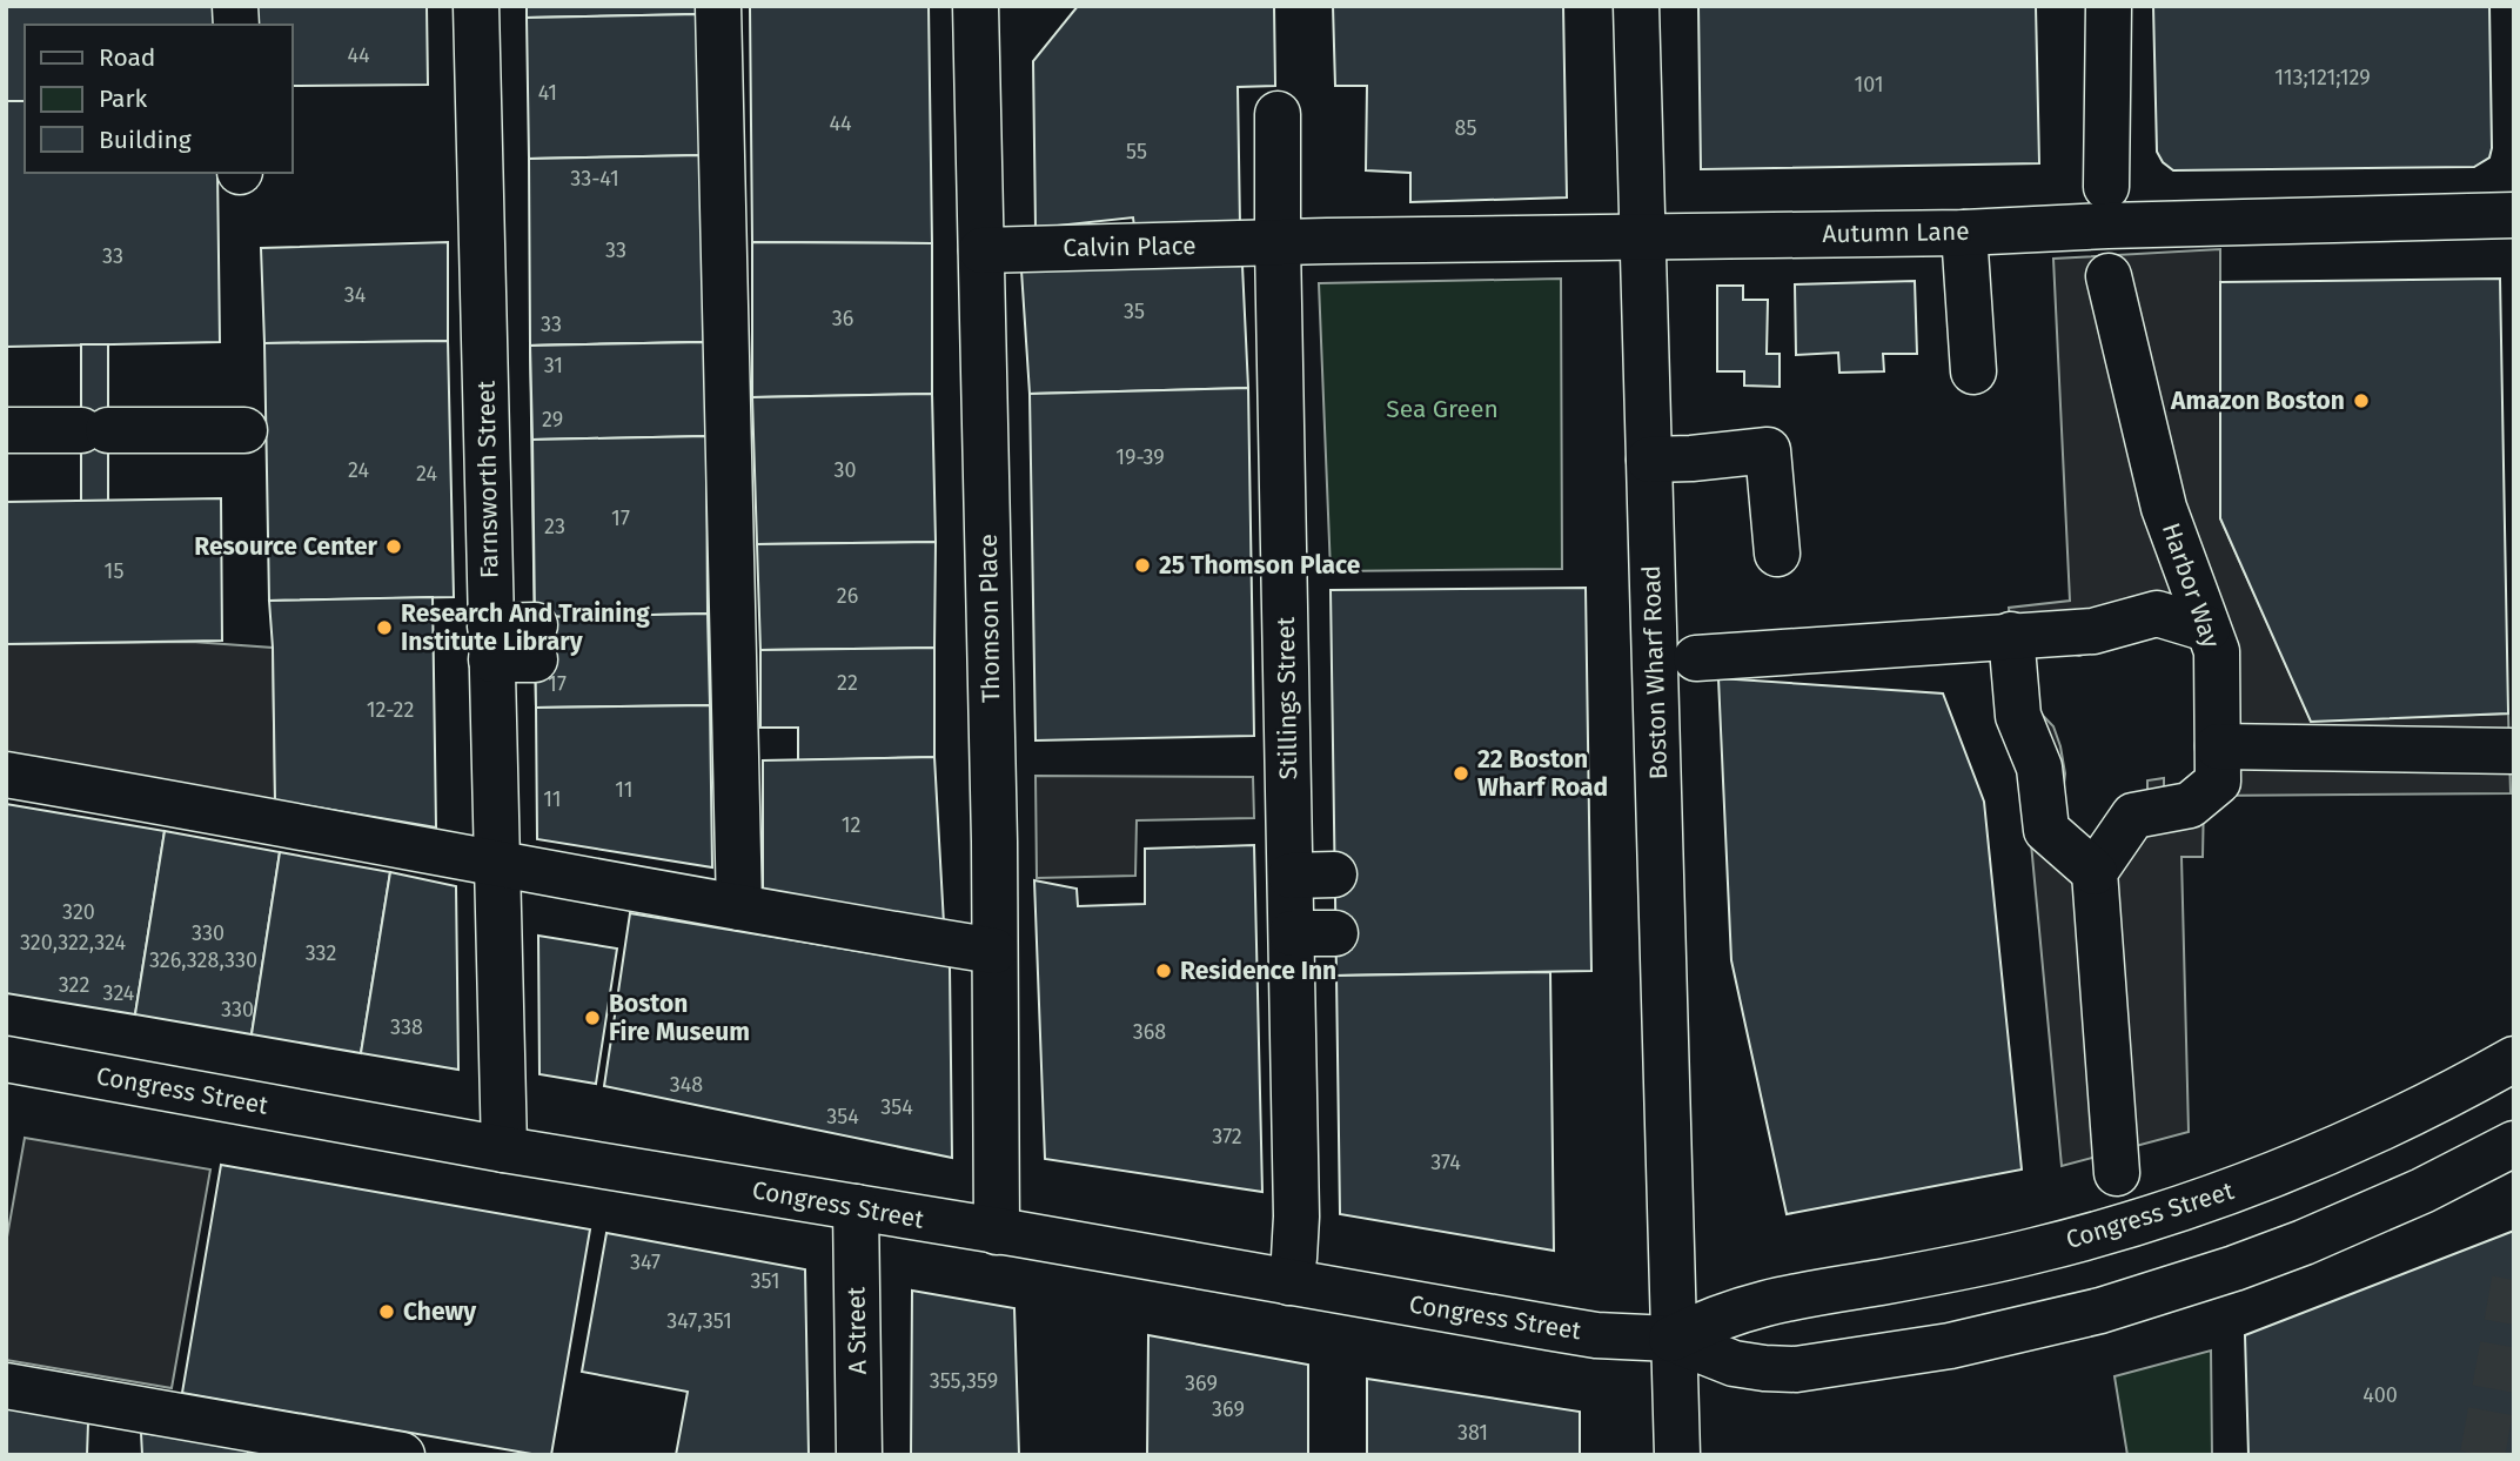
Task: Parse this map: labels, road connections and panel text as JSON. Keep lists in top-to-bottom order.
{
  "streets": {
    "street": [
      "Autumn Lane",
      "Calvin Place",
      "Farnsworth Street",
      "Harbor Way",
      "Thomson Place",
      "Boston Wharf Road",
      "Stillings Street",
      "Congress Street",
      "A Street"
    ]
  },
  "crossings": [
    ["Autumn Lane", "Calvin Place"],
    ["Autumn Lane", "Boston Wharf Road"],
    ["Autumn Lane", "Stillings Street"],
    ["Calvin Place", "Thomson Place"],
    ["Calvin Place", "Stillings Street"],
    ["Farnsworth Street", "Congress Street"],
    ["Thomson Place", "Congress Street"],
    ["Boston Wharf Road", "Congress Street"],
    ["Stillings Street", "Congress Street"],
    ["Congress Street", "A Street"]
  ],
  "parks": ["Sea Green"],
  "places": [
    "Amazon Boston",
    "Resource Center",
    "25 Thomson Place",
    "Research And Training Institute Library",
    "22 Boston Wharf Road",
    "Residence Inn",
    "Boston Fire Museum",
    "Chewy"
  ],
  "house_numbers": [
    "44",
    "113;121;129",
    "101",
    "41",
    "44",
    "85",
    "55",
    "33-41",
    "33",
    "33",
    "34",
    "35",
    "36",
    "33",
    "31",
    "29",
    "19-39",
    "24",
    "30",
    "24",
    "17",
    "23",
    "15",
    "26",
    "22",
    "17",
    "12-22",
    "11",
    "11",
    "12",
    "320",
    "330",
    "320,322,324",
    "332",
    "326,328,330",
    "322",
    "324",
    "330",
    "338",
    "368",
    "348",
    "354",
    "354",
    "372",
    "374",
    "347",
    "351",
    "347,351",
    "355,359",
    "369",
    "400",
    "369",
    "381"
  ],
  "legend": ["Road", "Park", "Building"]
}
